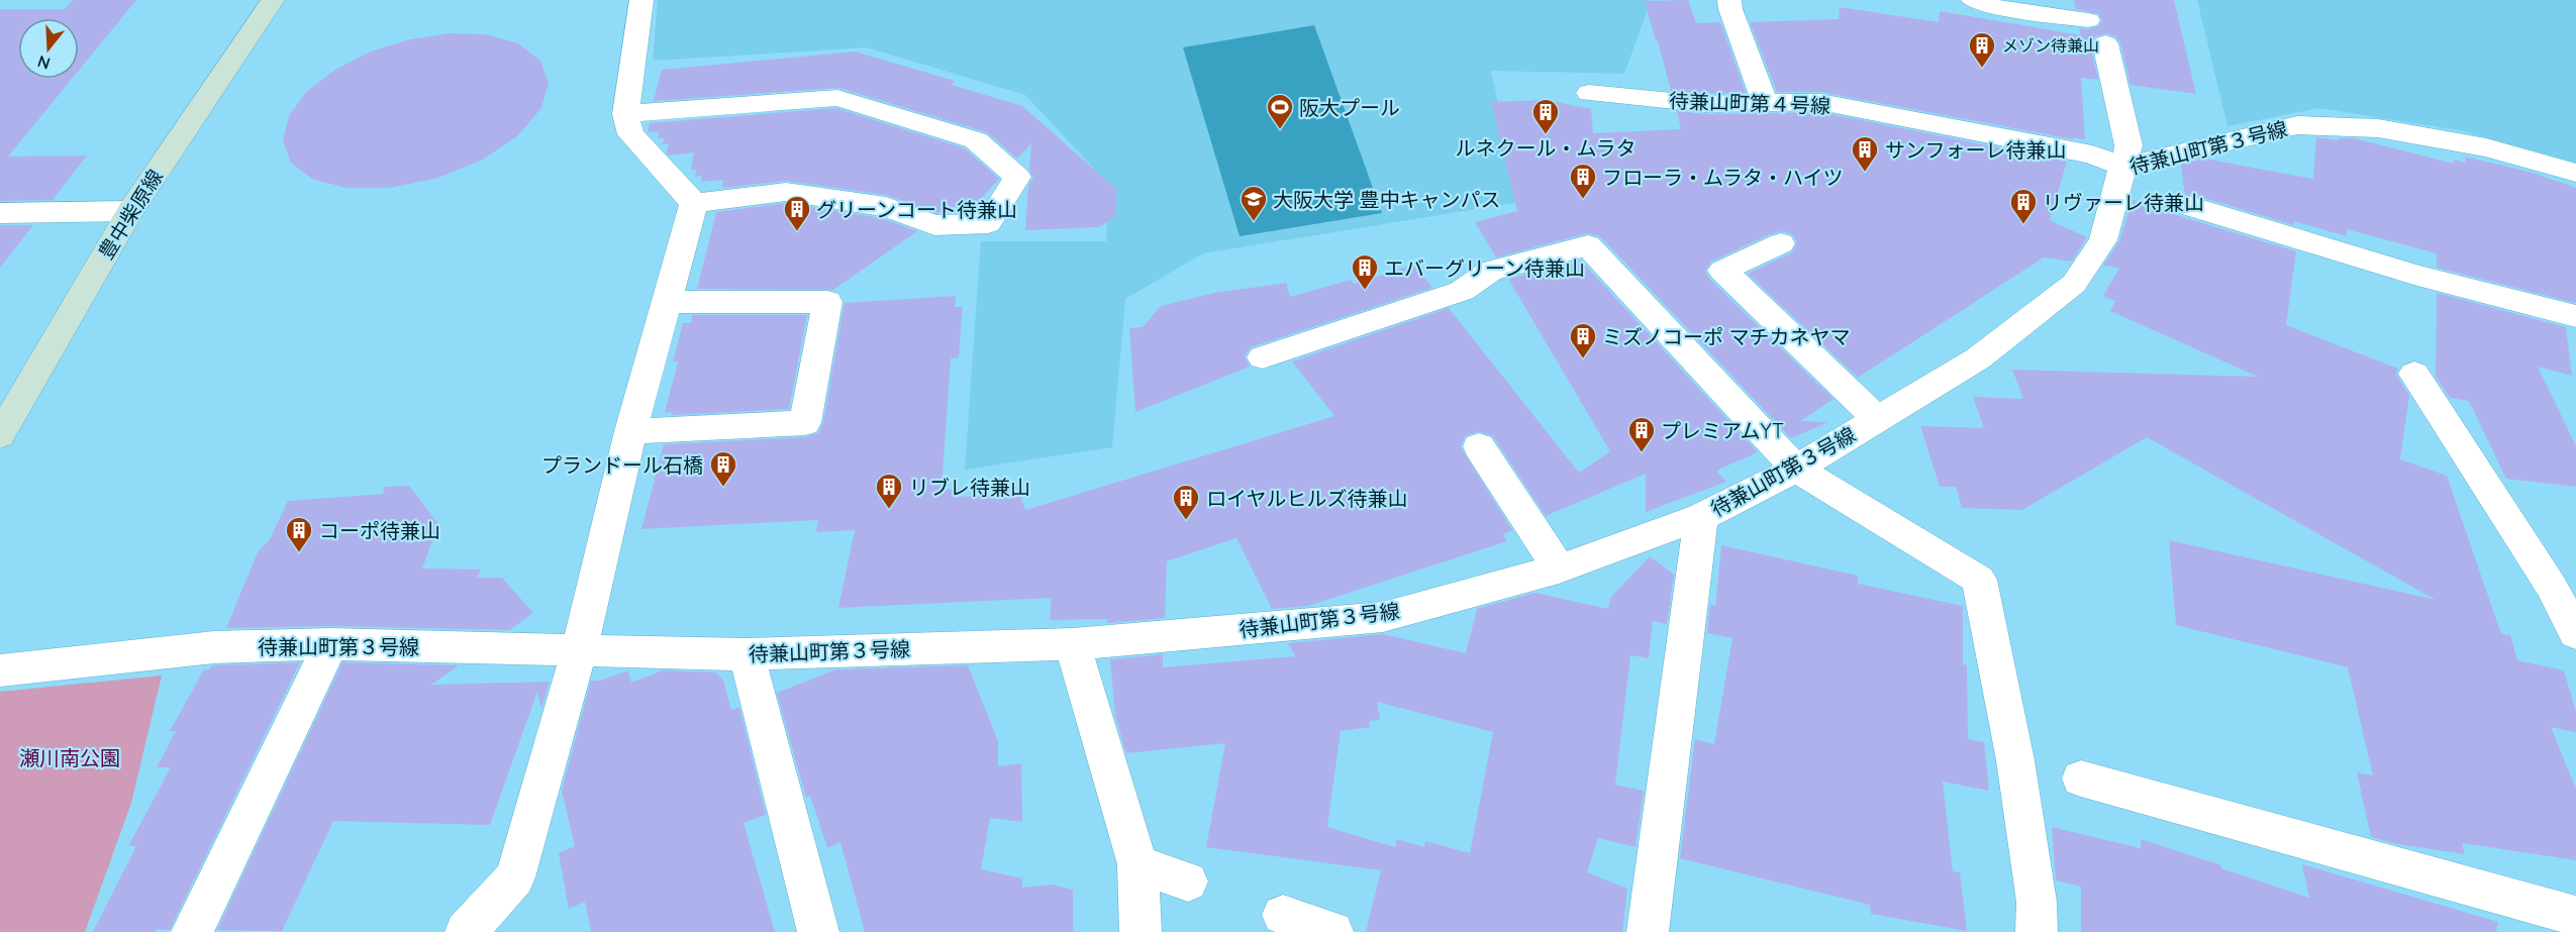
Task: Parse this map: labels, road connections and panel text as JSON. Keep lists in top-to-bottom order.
{
  "streets": {
    "street": ["待兼山町第４号線", "待兼山町第３号線", "豊中柴原線"]
  },
  "crossings": [
    ["待兼山町第４号線", "待兼山町第３号線"]
  ],
  "parks": ["瀬川南公園"],
  "places": {
    "building": [
      "メゾン待兼山",
      "ルネクール・ムラタ",
      "サンフォーレ待兼山",
      "フローラ・ムラタ・ハイツ",
      "リヴァーレ待兼山",
      "グリーンコート待兼山",
      "エバーグリーン待兼山",
      "ミズノコーポ マチカネヤマ",
      "プレミアムYT",
      "プランドール石橋",
      "リブレ待兼山",
      "ロイヤルヒルズ待兼山",
      "コーポ待兼山"
    ],
    "sports": ["阪大プール"],
    "school or university": ["大阪大学 豊中キャンパス"]
  },
  "north": "bottom"
}
